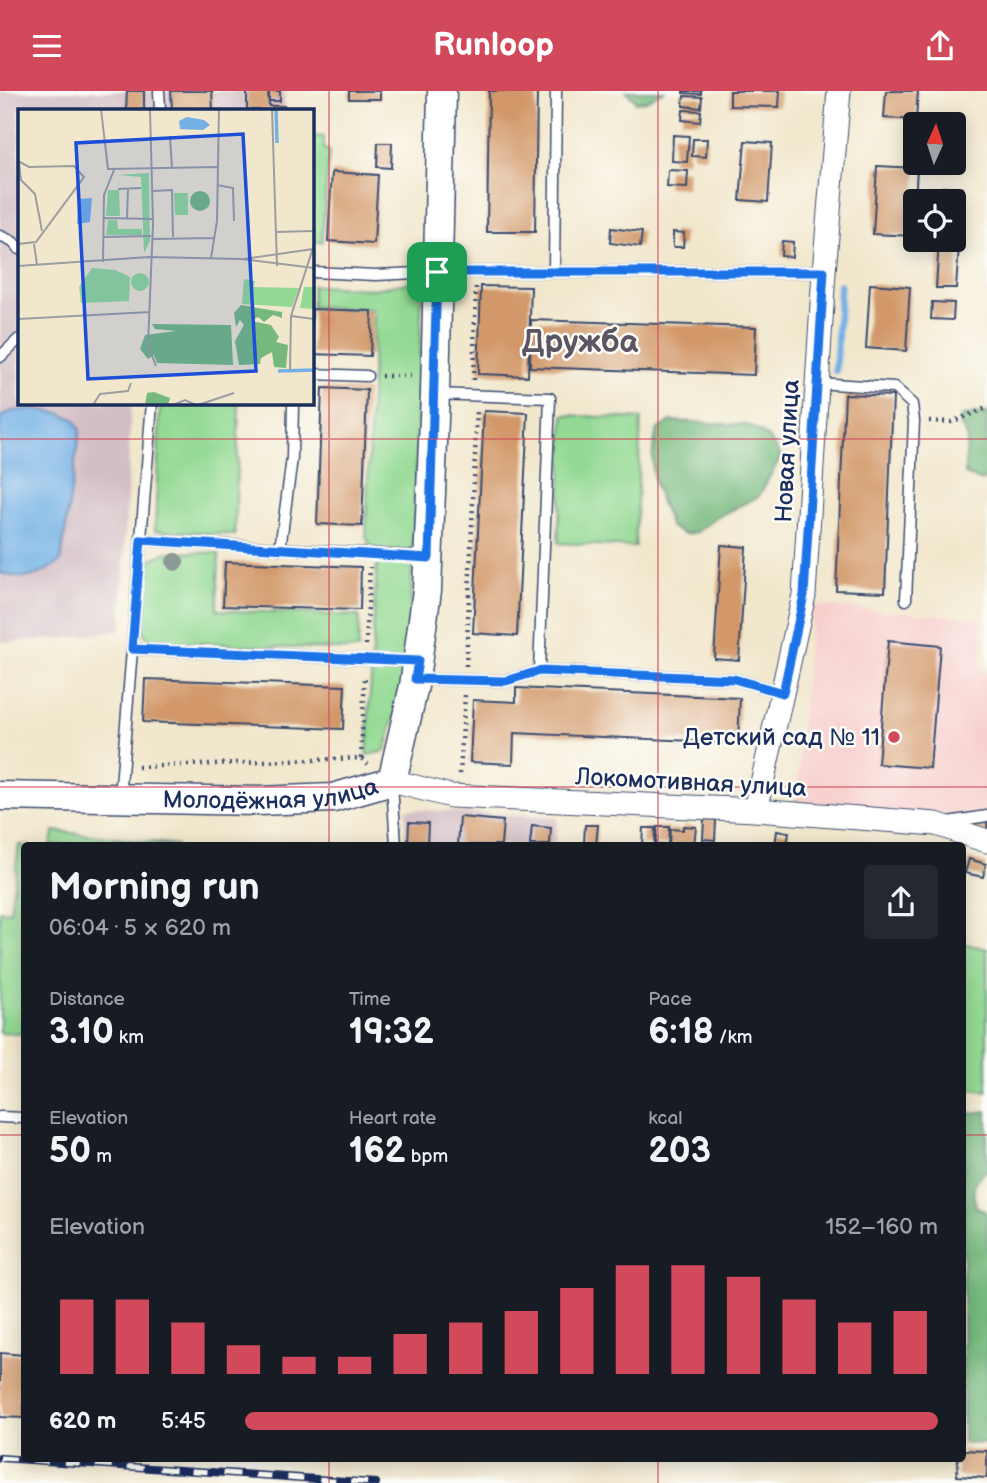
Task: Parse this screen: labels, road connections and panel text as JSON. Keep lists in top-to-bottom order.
{
  "streets": {
    "street": ["Новая улица", "Локомотивная улица", "Молодёжная улица"]
  },
  "crossings": [
    ["Новая улица", "Локомотивная улица"],
    ["Локомотивная улица", "Молодёжная улица"]
  ],
  "districts": ["Дружба"],
  "places": ["Детский сад № 11"],
  "north": "top",
  "page": {
    "header": "Runloop",
    "heading": ["Morning run", "06:04 · 5 × 620 m"],
    "stats": [
      ["Distance", "3.10 km"],
      ["Time", "19:32"],
      ["Pace", "6:18 /km"],
      ["Elevation", "50 m"],
      ["Heart rate", "162 bpm"],
      ["kcal", "203"]
    ],
    "chart": ["Elevation", "152–160 m"],
    "list": [
      {
        "name": "620 m",
        "note": "5:45"
      }
    ]
  }
}
